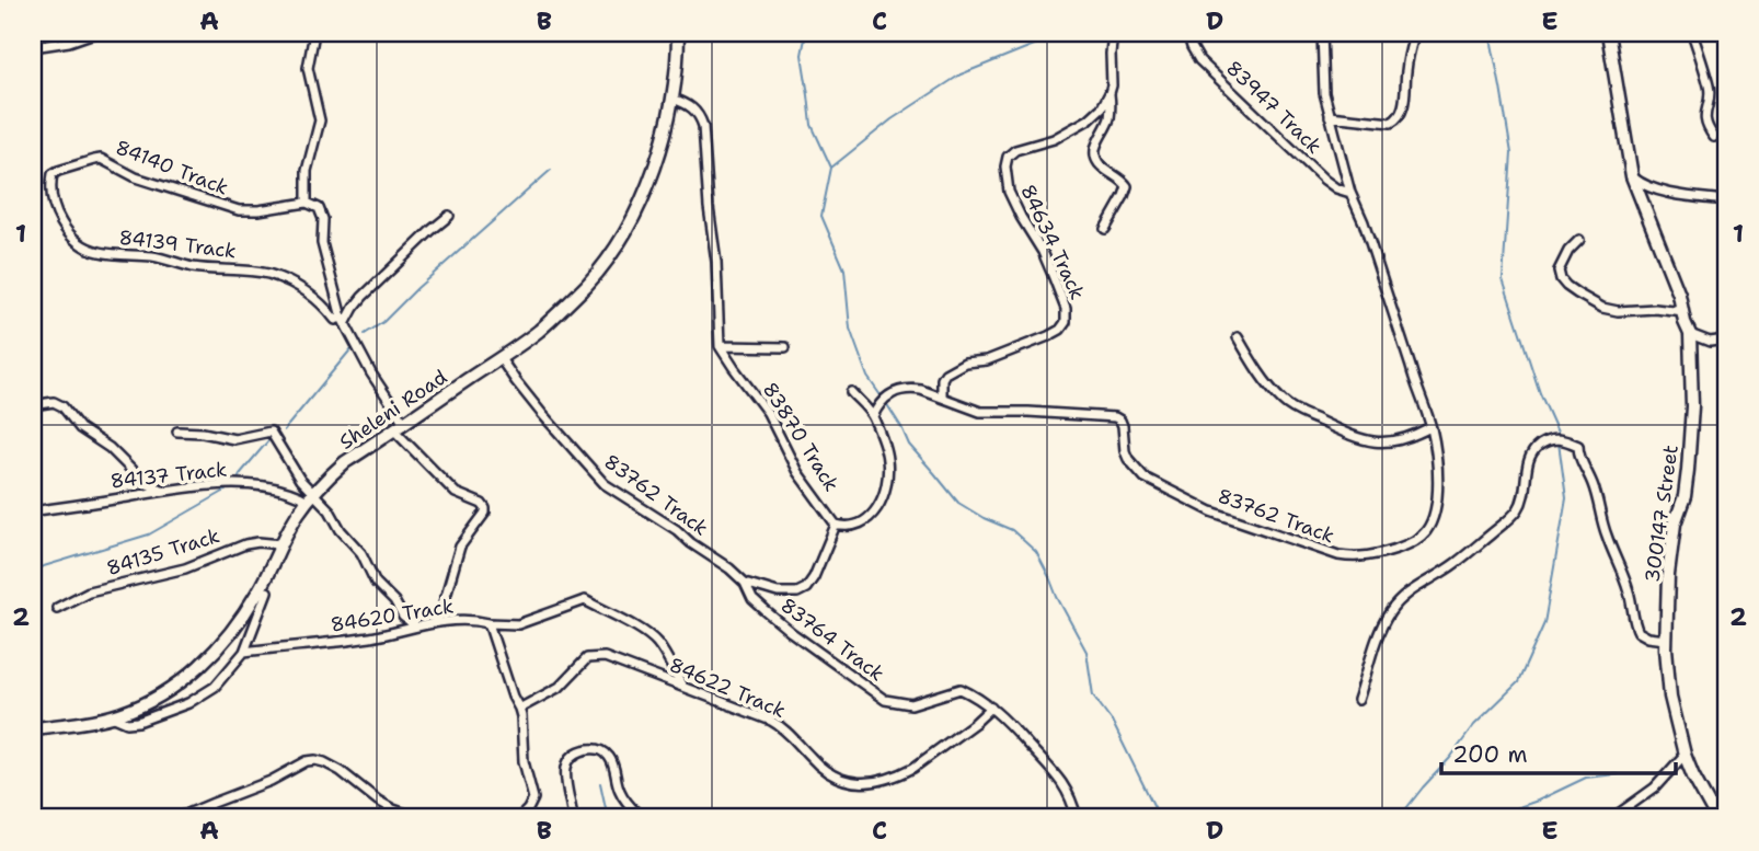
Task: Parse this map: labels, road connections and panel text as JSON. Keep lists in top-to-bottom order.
{
  "streets": {
    "street": [
      "83947 Track",
      "84140 Track",
      "84634 Track",
      "84139 Track",
      "Sheleni Road",
      "83870 Track",
      "84137 Track",
      "83762 Track",
      "300147 Street",
      "84135 Track",
      "84620 Track",
      "83764 Track",
      "84622 Track"
    ]
  },
  "crossings": [
    ["83947 Track", "83762 Track"],
    ["84140 Track", "84139 Track"],
    ["84634 Track", "83762 Track"],
    ["Sheleni Road", "84137 Track"],
    ["Sheleni Road", "83762 Track"],
    ["Sheleni Road", "84135 Track"],
    ["83870 Track", "83762 Track"],
    ["83762 Track", "83764 Track"],
    ["84620 Track", "84622 Track"],
    ["83764 Track", "84622 Track"]
  ],
  "scale_bar": "200 m",
  "grid": {
    "columns": [
      "A",
      "B",
      "C",
      "D",
      "E"
    ],
    "rows": ["1", "2"]
  }
}
